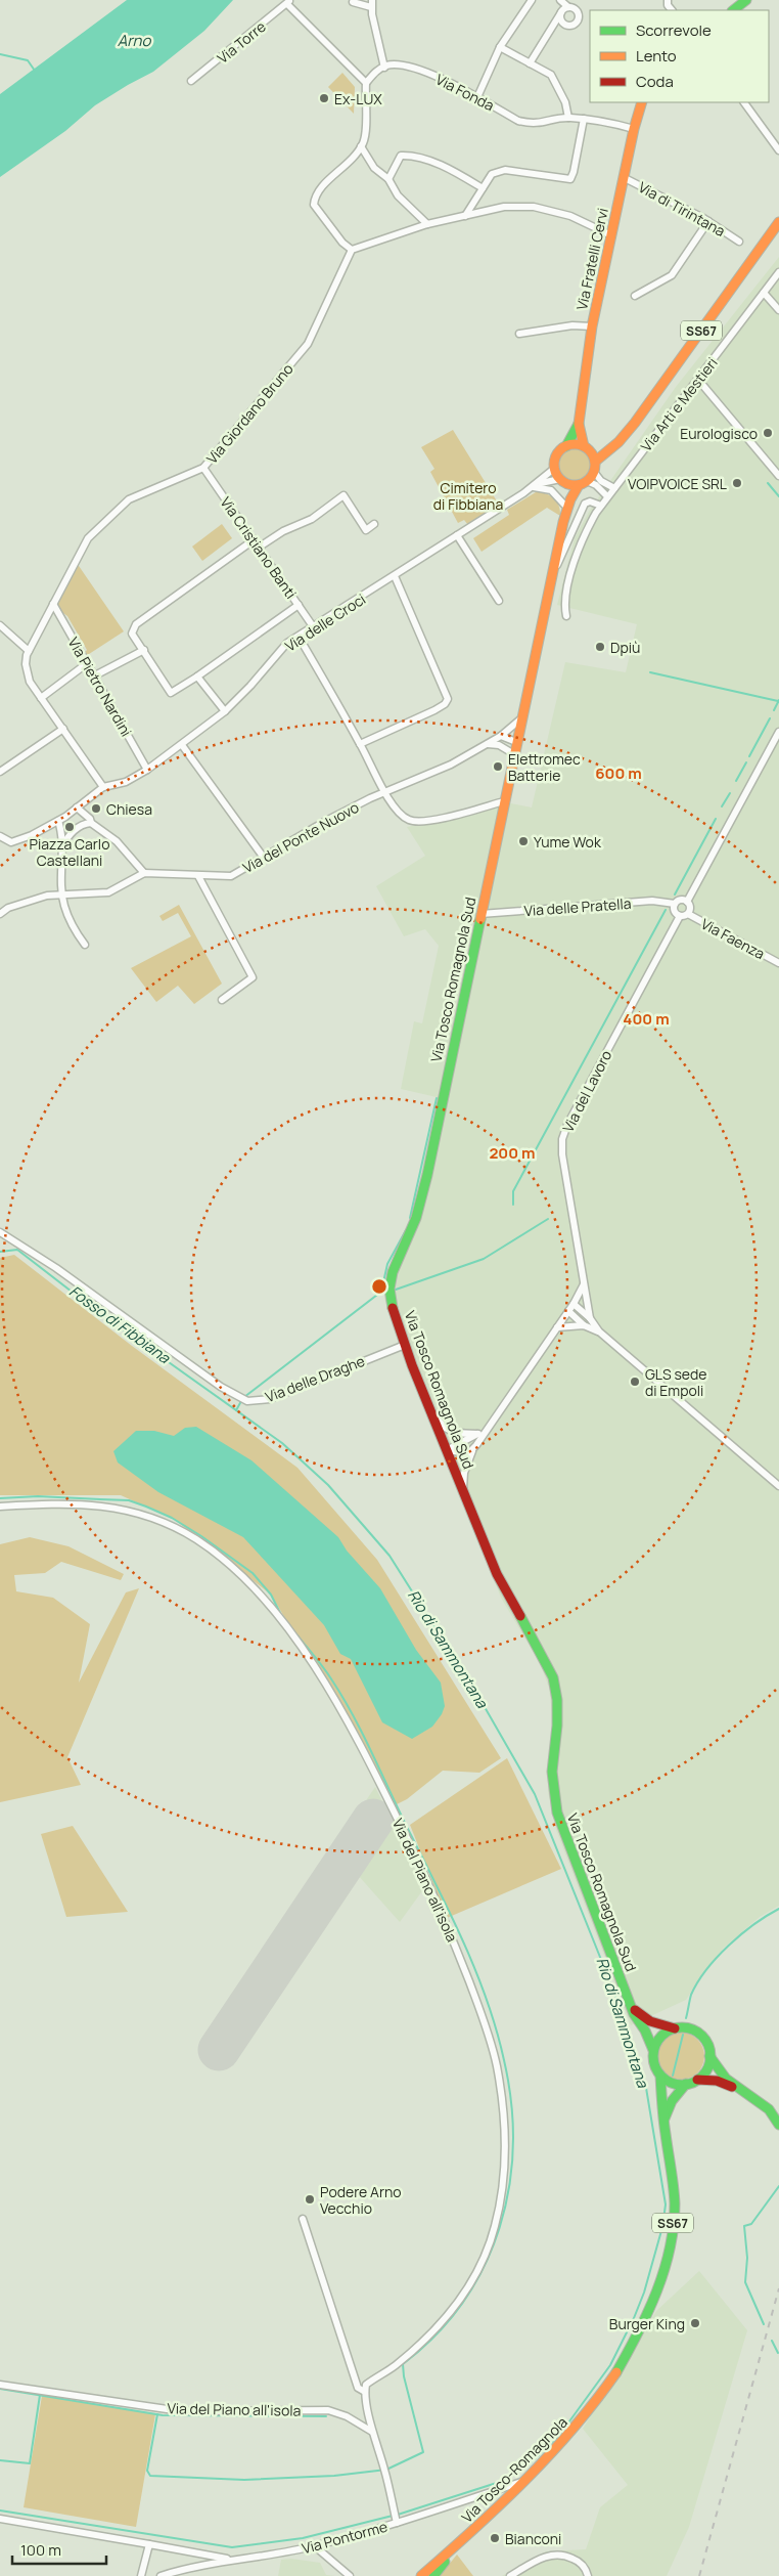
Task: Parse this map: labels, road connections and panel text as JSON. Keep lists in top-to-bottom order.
{
  "streets": {
    "main road": [
      "Via Fratelli Cervi",
      "SS67",
      "Via Tosco Romagnola Sud",
      "Via Tosco-Romagnola"
    ],
    "street": [
      "Via Torre",
      "Via Fonda",
      "Via di Tirintana",
      "Via Arti e Mestieri",
      "Via Giordano Bruno",
      "Via Cristiano Banti",
      "Via delle Croci",
      "Via Pietro Nardini",
      "Via del Ponte Nuovo",
      "Via delle Pratella",
      "Via Faenza",
      "Via del Lavoro",
      "Via delle Draghe",
      "Via del Piano all'isola",
      "Via Pontorme"
    ]
  },
  "crossings": [
    ["Via Fonda", "Via Fratelli Cervi"],
    ["Via di Tirintana", "Via Fratelli Cervi"],
    ["Via Fratelli Cervi", "SS67"],
    ["Via Fratelli Cervi", "Via delle Croci"],
    ["Via Fratelli Cervi", "Via Tosco Romagnola Sud"],
    ["SS67", "Via delle Croci"],
    ["SS67", "Via Tosco Romagnola Sud"],
    ["SS67", "Via Tosco-Romagnola"],
    ["Via Giordano Bruno", "Via Cristiano Banti"],
    ["Via Giordano Bruno", "Via delle Croci"],
    ["Via Giordano Bruno", "Via Pietro Nardini"],
    ["Via Cristiano Banti", "Via delle Croci"],
    ["Via delle Croci", "Via Pietro Nardini"],
    ["Via delle Croci", "Via Tosco Romagnola Sud"],
    ["Via del Ponte Nuovo", "Via Tosco Romagnola Sud"],
    ["Via delle Pratella", "Via Faenza"],
    ["Via delle Pratella", "Via Tosco Romagnola Sud"],
    ["Via delle Pratella", "Via del Lavoro"],
    ["Via Faenza", "Via del Lavoro"],
    ["Via Tosco Romagnola Sud", "Via delle Draghe"],
    ["Via Tosco Romagnola Sud", "Via Tosco-Romagnola"],
    ["Via Tosco-Romagnola", "Via Pontorme"]
  ],
  "water": ["Arno", "Fosso di Fibbiana", "Rio di Sammontana"],
  "parks": ["Cimitero di Fibbiana"],
  "places": [
    "Ex-LUX",
    "Eurologisco",
    "VOIPVOICE SRL",
    "Dpiù",
    "Elettromec Batterie",
    "Chiesa",
    "Piazza Carlo Castellani",
    "Yume Wok",
    "GLS sede di Empoli",
    "Podere Arno Vecchio",
    "Burger King",
    "Bianconi"
  ],
  "legend": ["Scorrevole", "Lento", "Coda"],
  "scale_bar": "100 m",
  "rings": ["600 m", "400 m", "200 m"]
}
